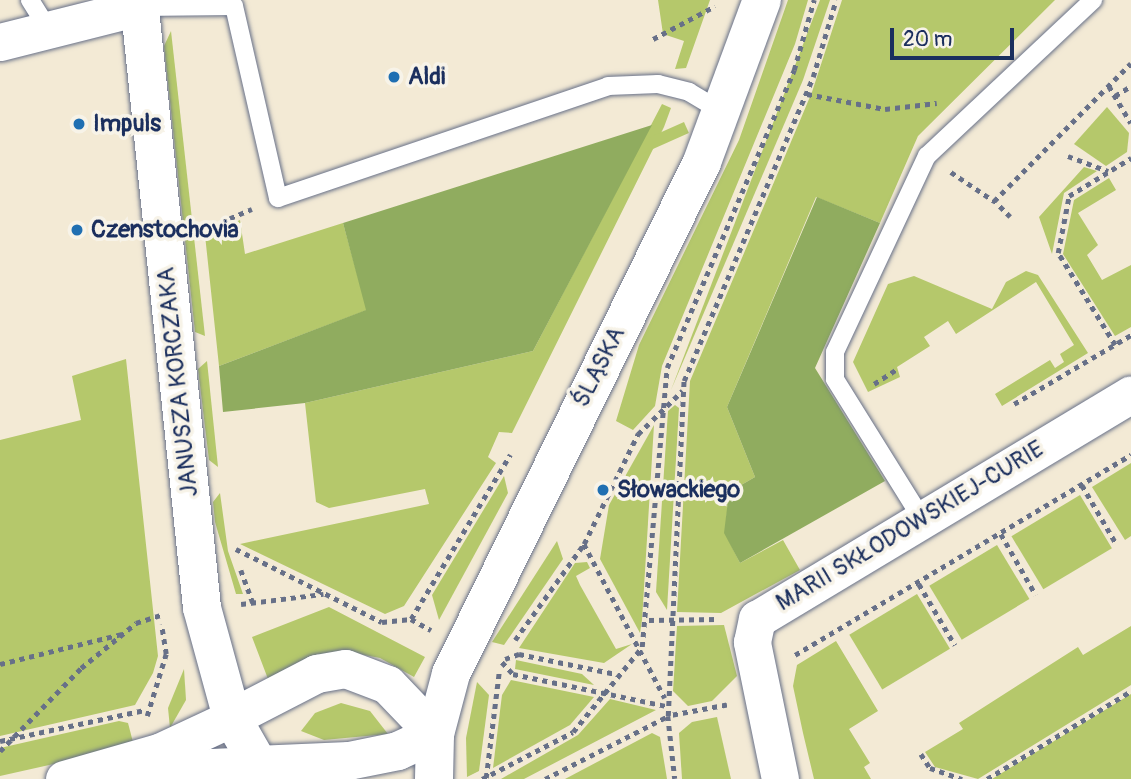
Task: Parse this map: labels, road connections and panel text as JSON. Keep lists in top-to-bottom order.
{
  "streets": {
    "street": ["ŚLĄSKA", "JANUSZA KORCZAKA", "MARII SKŁODOWSKIEJ-CURIE"]
  },
  "places": [
    "Aldi",
    "Impuls",
    "Czenstochovia",
    "Słowackiego"
  ],
  "scale_bar": "20 m"
}
